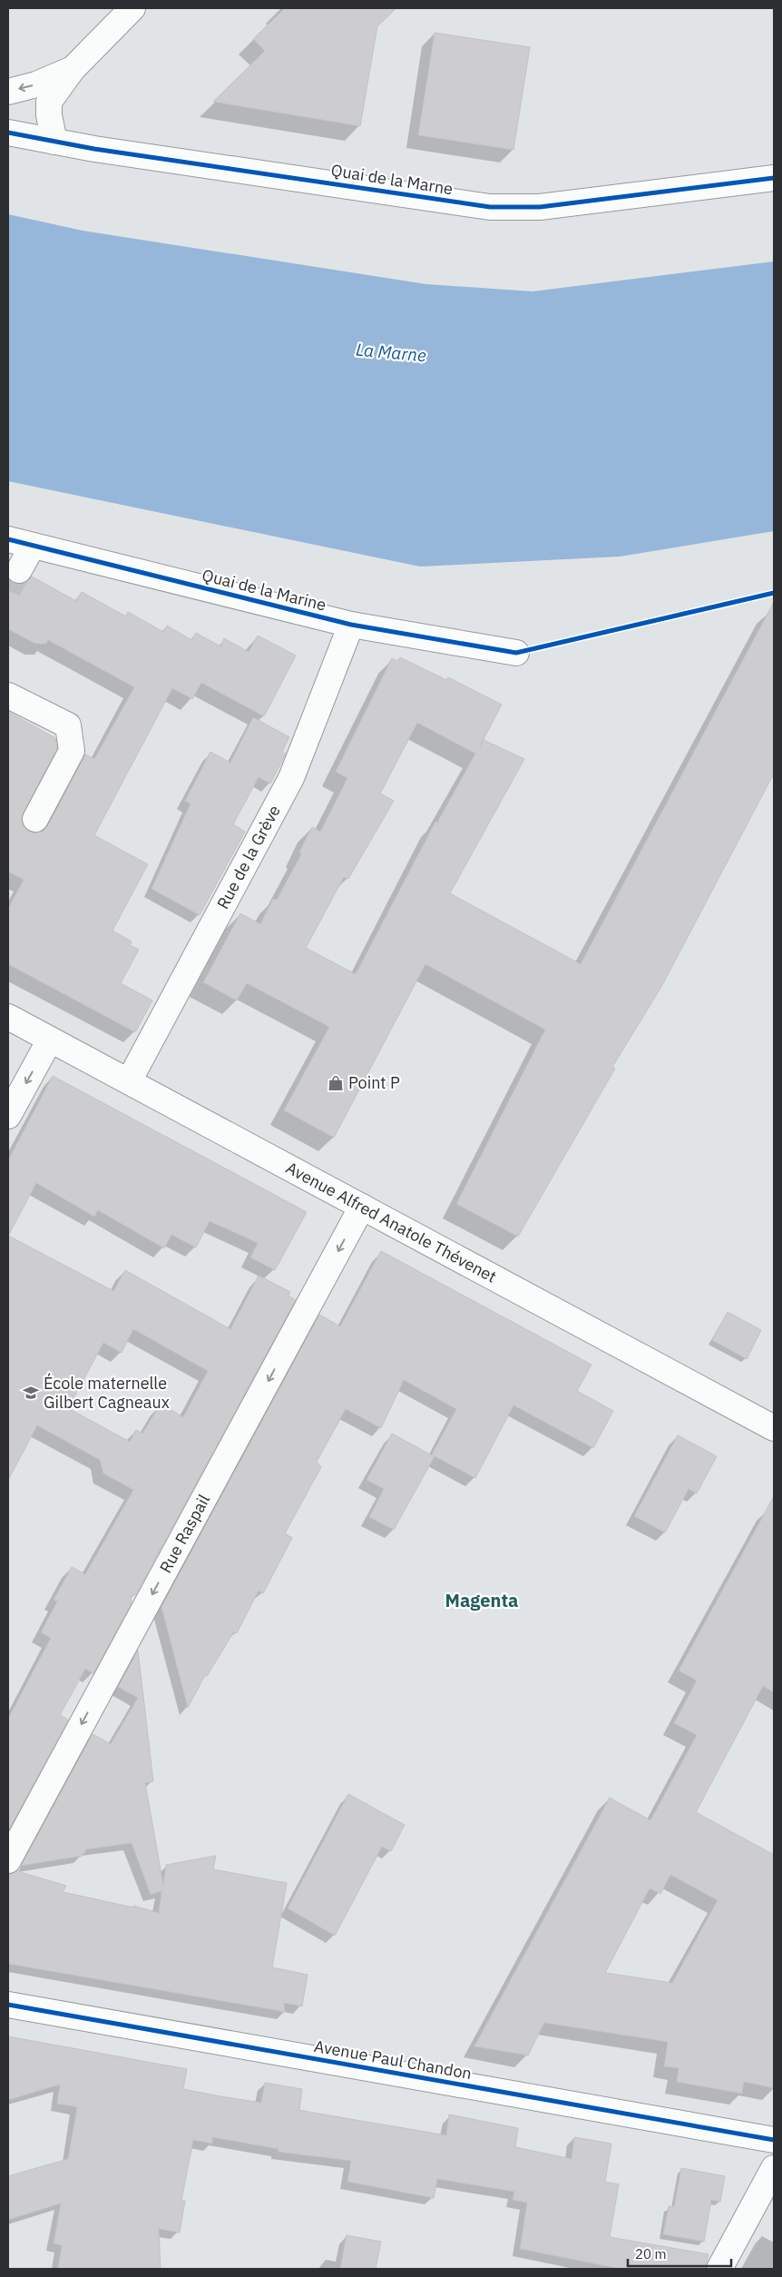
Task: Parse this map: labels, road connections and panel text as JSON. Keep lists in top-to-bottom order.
{
  "streets": {
    "street": [
      "Quai de la Marne",
      "Quai de la Marine",
      "Rue de la Grève",
      "Avenue Alfred Anatole Thévenet",
      "Rue Raspail",
      "Avenue Paul Chandon"
    ]
  },
  "crossings": [
    ["Quai de la Marine", "Rue de la Grève"],
    ["Rue de la Grève", "Avenue Alfred Anatole Thévenet"],
    ["Avenue Alfred Anatole Thévenet", "Rue Raspail"]
  ],
  "one_way": ["Rue Raspail"],
  "districts": ["Magenta"],
  "water": ["La Marne"],
  "places": {
    "shop": ["Point P"],
    "school or university": ["École maternelle Gilbert Cagneaux"]
  },
  "scale_bar": "20 m"
}
